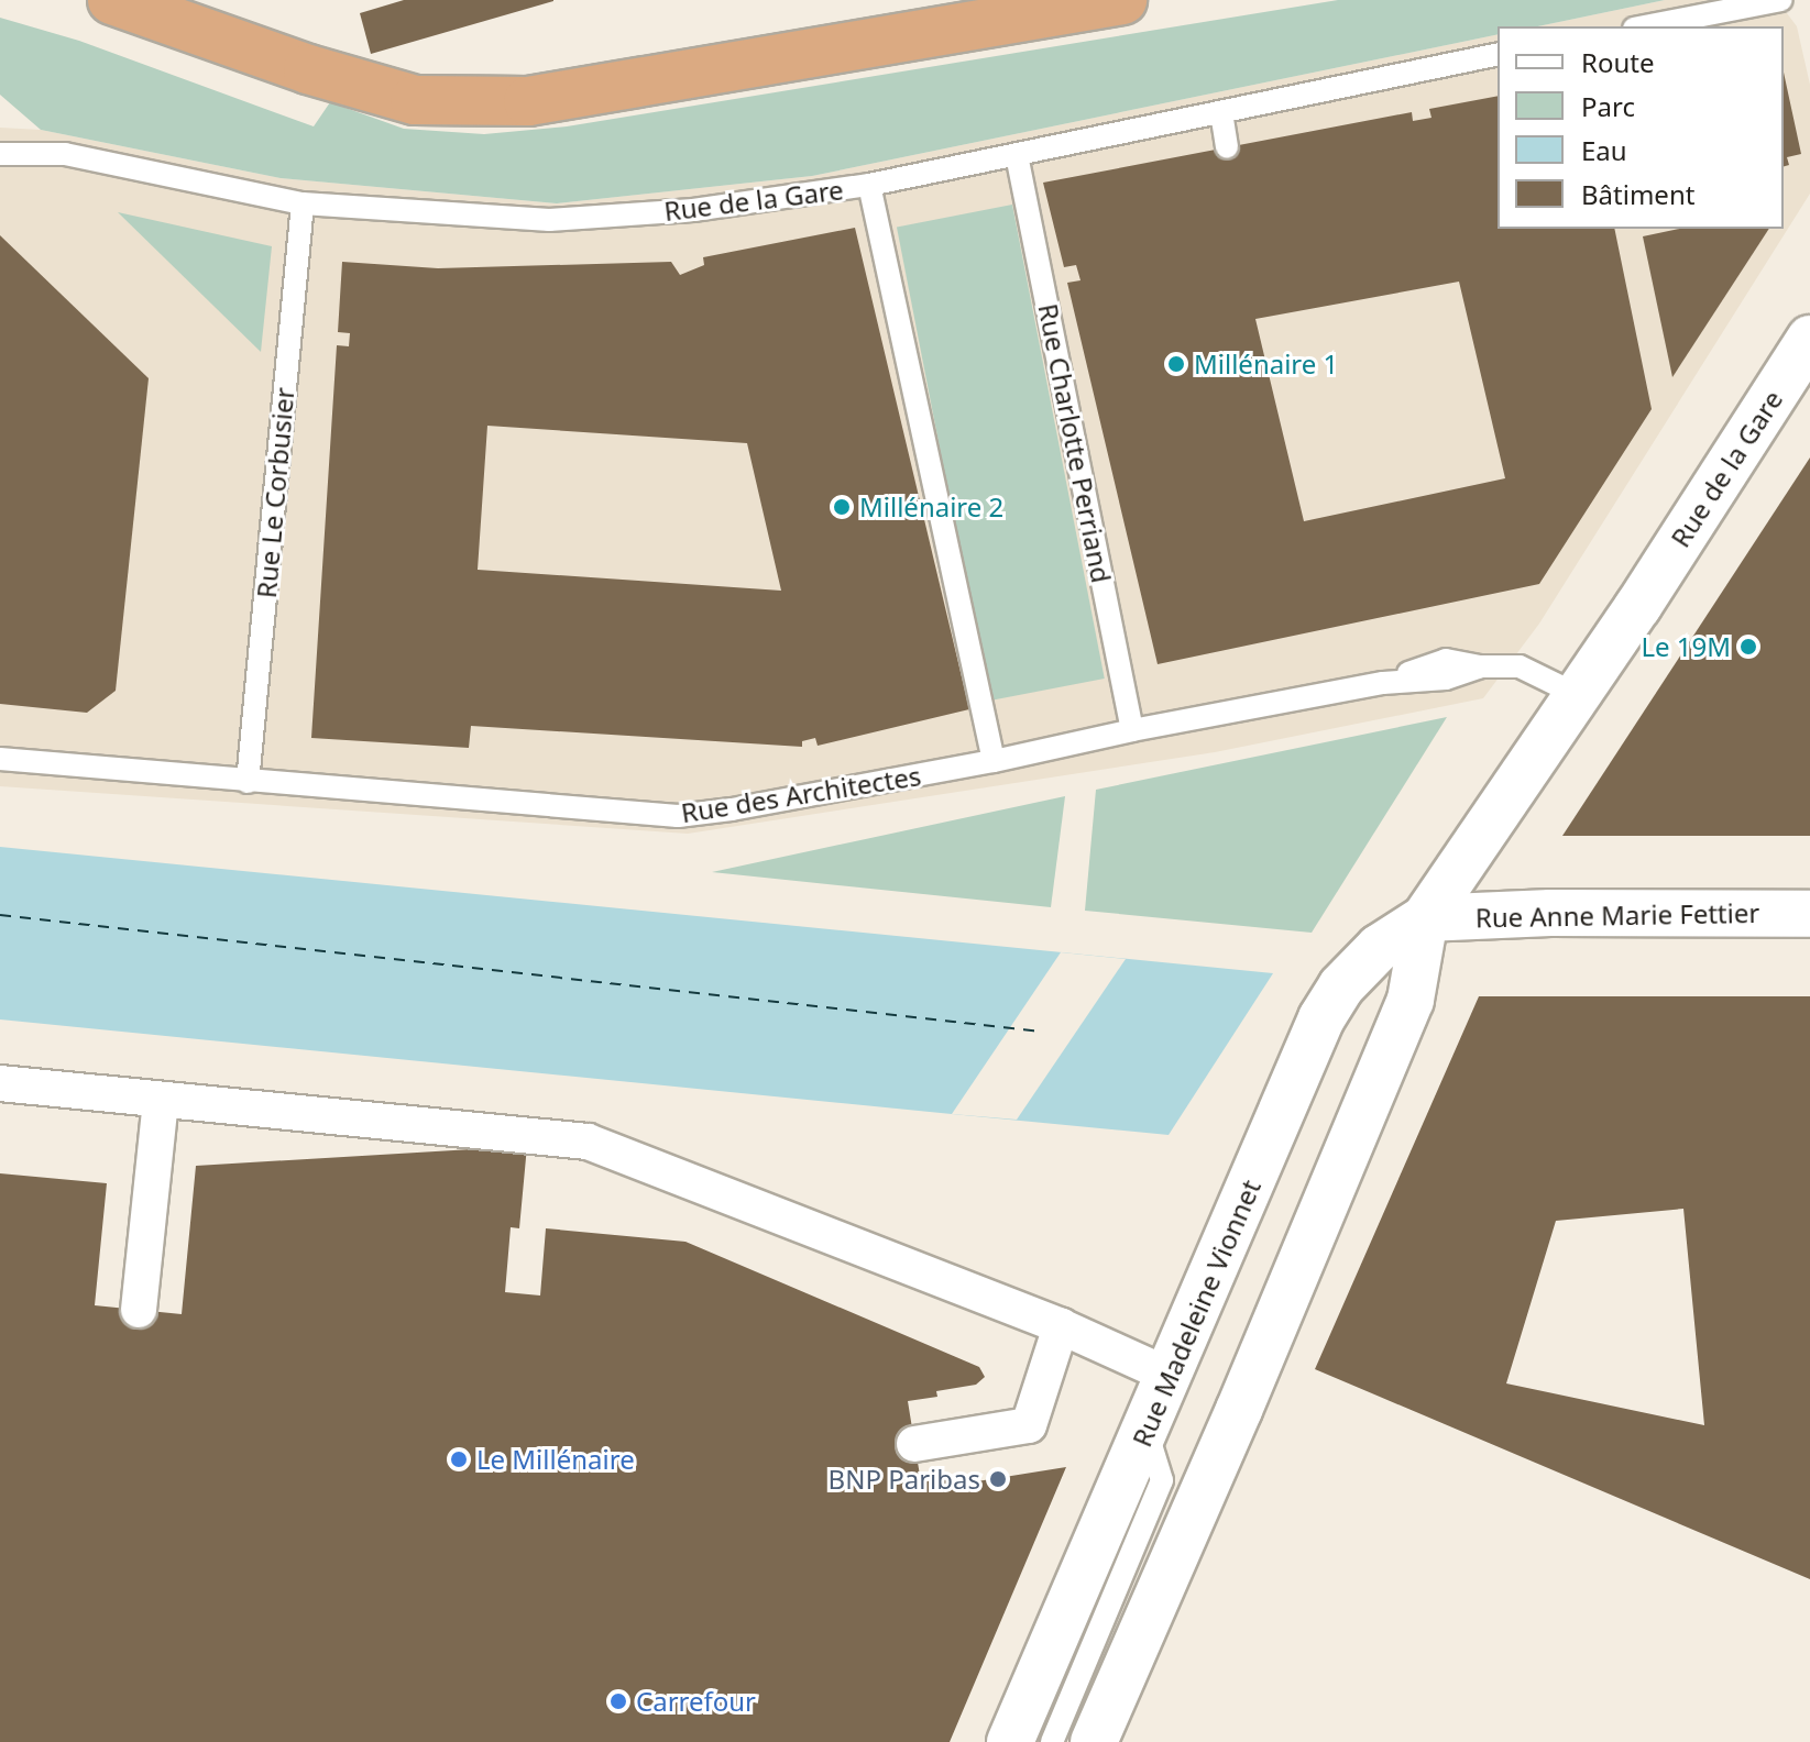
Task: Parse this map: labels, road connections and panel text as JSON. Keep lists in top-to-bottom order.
{
  "streets": {
    "street": ["Rue de la Gare", "Rue Anne Marie Fettier", "Rue Madeleine Vionnet"],
    "lane": ["Rue Charlotte Perriand", "Rue Le Corbusier", "Rue des Architectes"]
  },
  "crossings": [
    ["Rue de la Gare", "Rue Charlotte Perriand"],
    ["Rue de la Gare", "Rue Le Corbusier"],
    ["Rue de la Gare", "Rue Madeleine Vionnet"],
    ["Rue Charlotte Perriand", "Rue des Architectes"],
    ["Rue Le Corbusier", "Rue des Architectes"],
    ["Rue des Architectes", "Rue Madeleine Vionnet"],
    ["Rue Anne Marie Fettier", "Rue Madeleine Vionnet"]
  ],
  "places": [
    "Millénaire 1",
    "Millénaire 2",
    "Le 19M",
    "Le Millénaire",
    "BNP Paribas",
    "Carrefour"
  ],
  "legend": [
    "Route",
    "Parc",
    "Eau",
    "Bâtiment"
  ]
}
